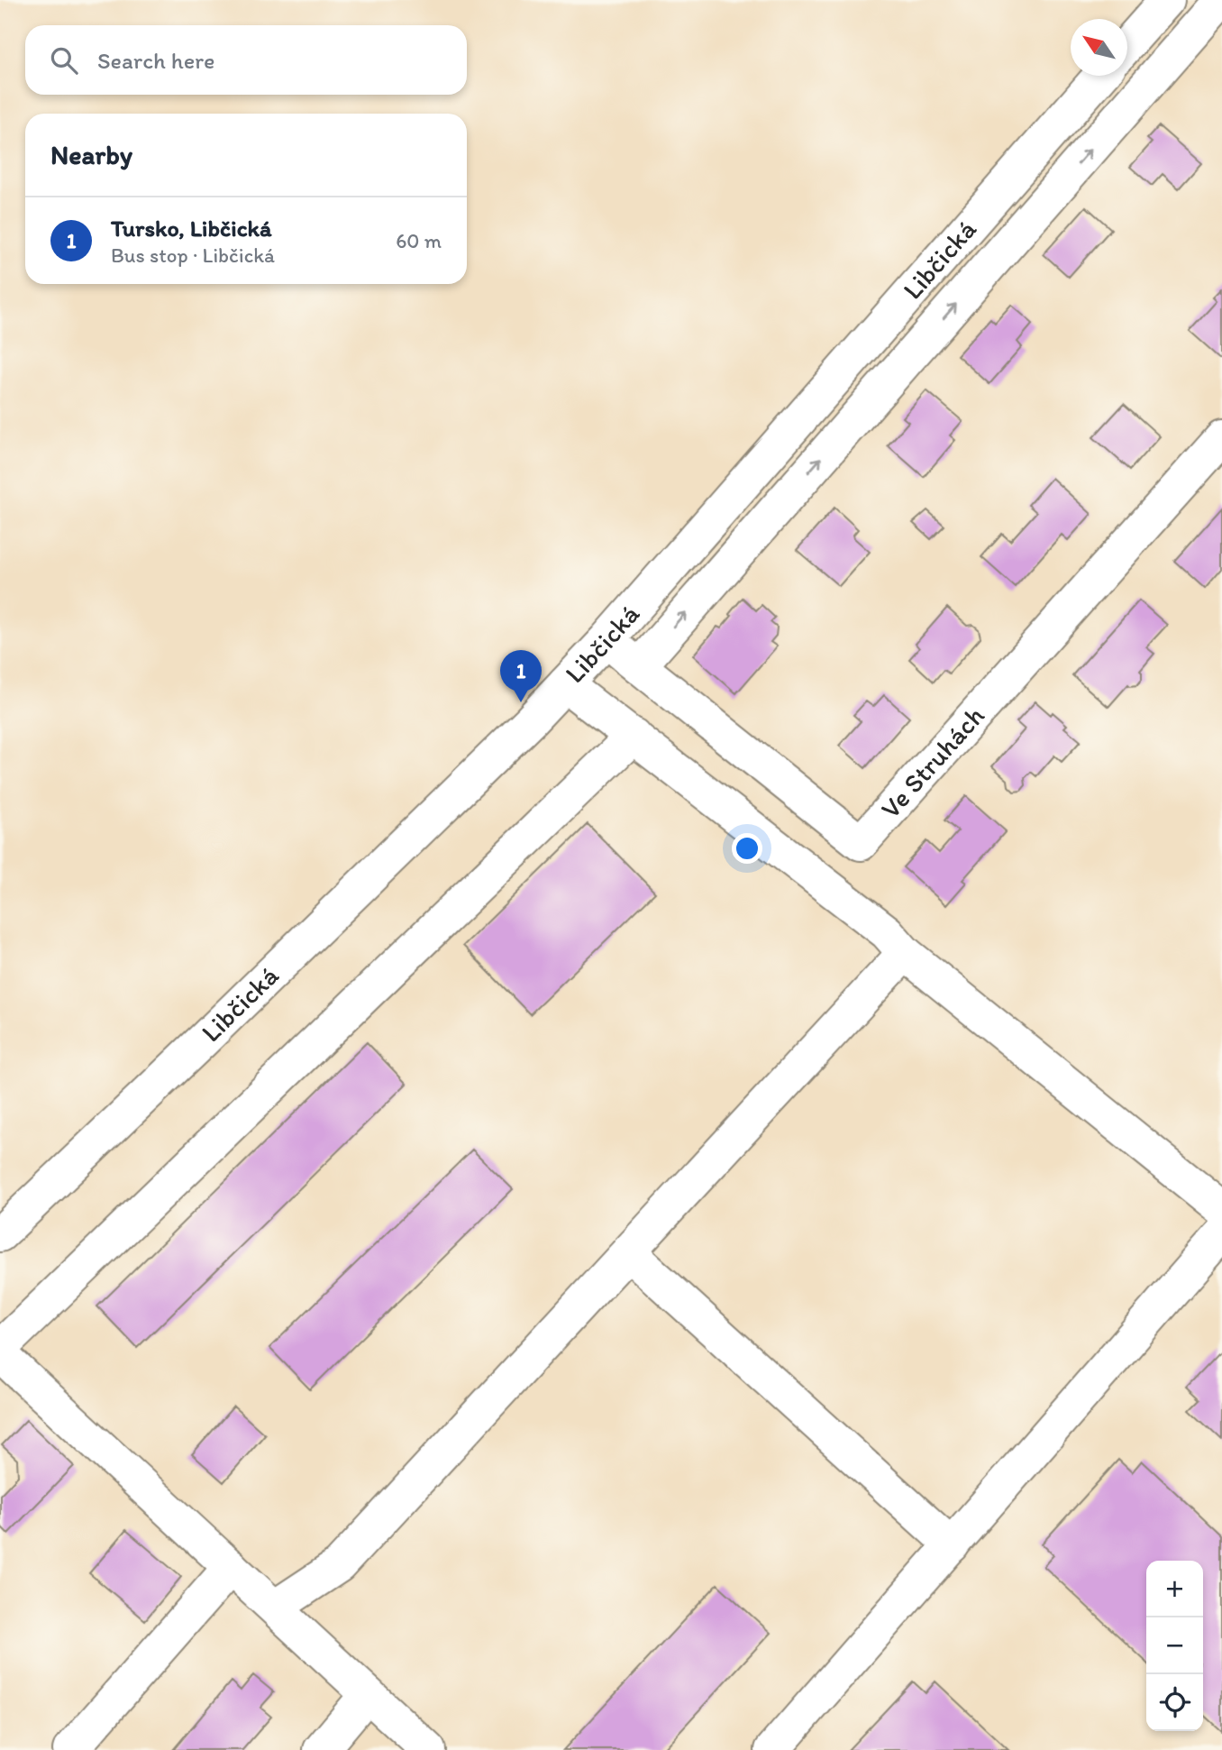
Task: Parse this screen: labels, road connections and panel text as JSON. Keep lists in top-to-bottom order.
{
  "streets": {
    "street": ["Libčická", "Ve Struhách"]
  },
  "crossings": [
    ["Libčická", "Ve Struhách"]
  ],
  "north": "top left",
  "page": {
    "search": "Search here",
    "heading": "Nearby",
    "list": [
      {
        "mark": "1",
        "name": "Tursko, Libčická",
        "note": "Bus stop · Libčická",
        "value": "60 m"
      }
    ],
    "pins": "1",
    "map_buttons": ["+", "−"]
  }
}
